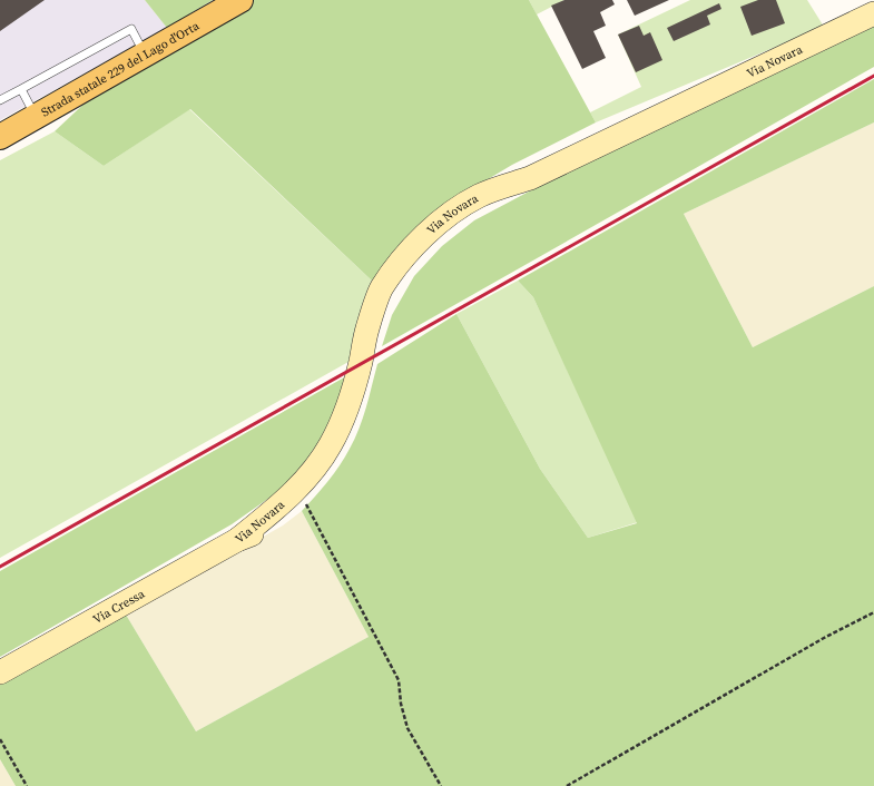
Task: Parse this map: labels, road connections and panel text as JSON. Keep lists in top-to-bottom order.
{
  "streets": {
    "main road": ["Via Novara", "Strada statale 229 del Lago d'Orta", "Via Cressa"]
  },
  "crossings": [
    ["Via Novara", "Via Cressa"]
  ]
}
